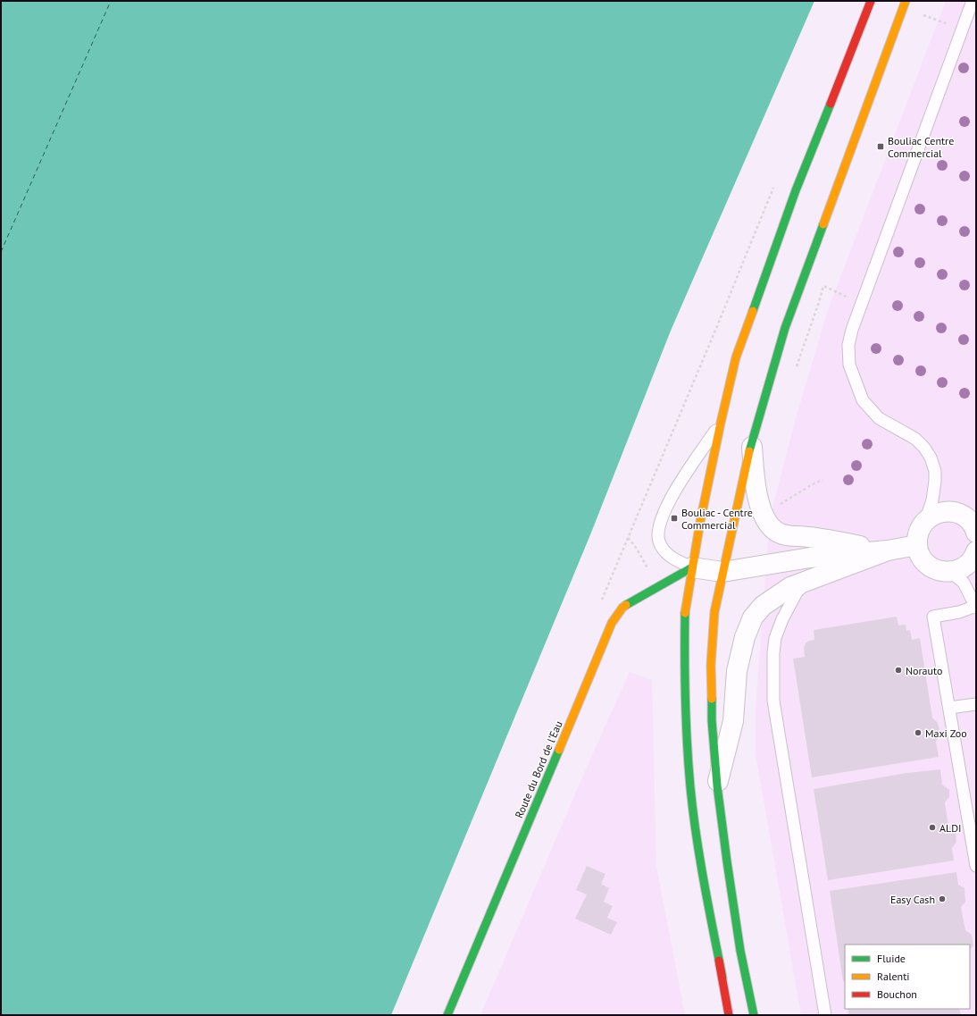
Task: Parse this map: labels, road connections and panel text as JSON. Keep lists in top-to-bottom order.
{
  "streets": {
    "main road": ["Route du Bord de l'Eau"]
  },
  "places": {
    "transit": ["Bouliac Centre Commercial", "Bouliac - Centre Commercial"],
    "other": [
      "Norauto",
      "Maxi Zoo",
      "ALDI",
      "Easy Cash"
    ]
  },
  "legend": ["Fluide", "Ralenti", "Bouchon"]
}
